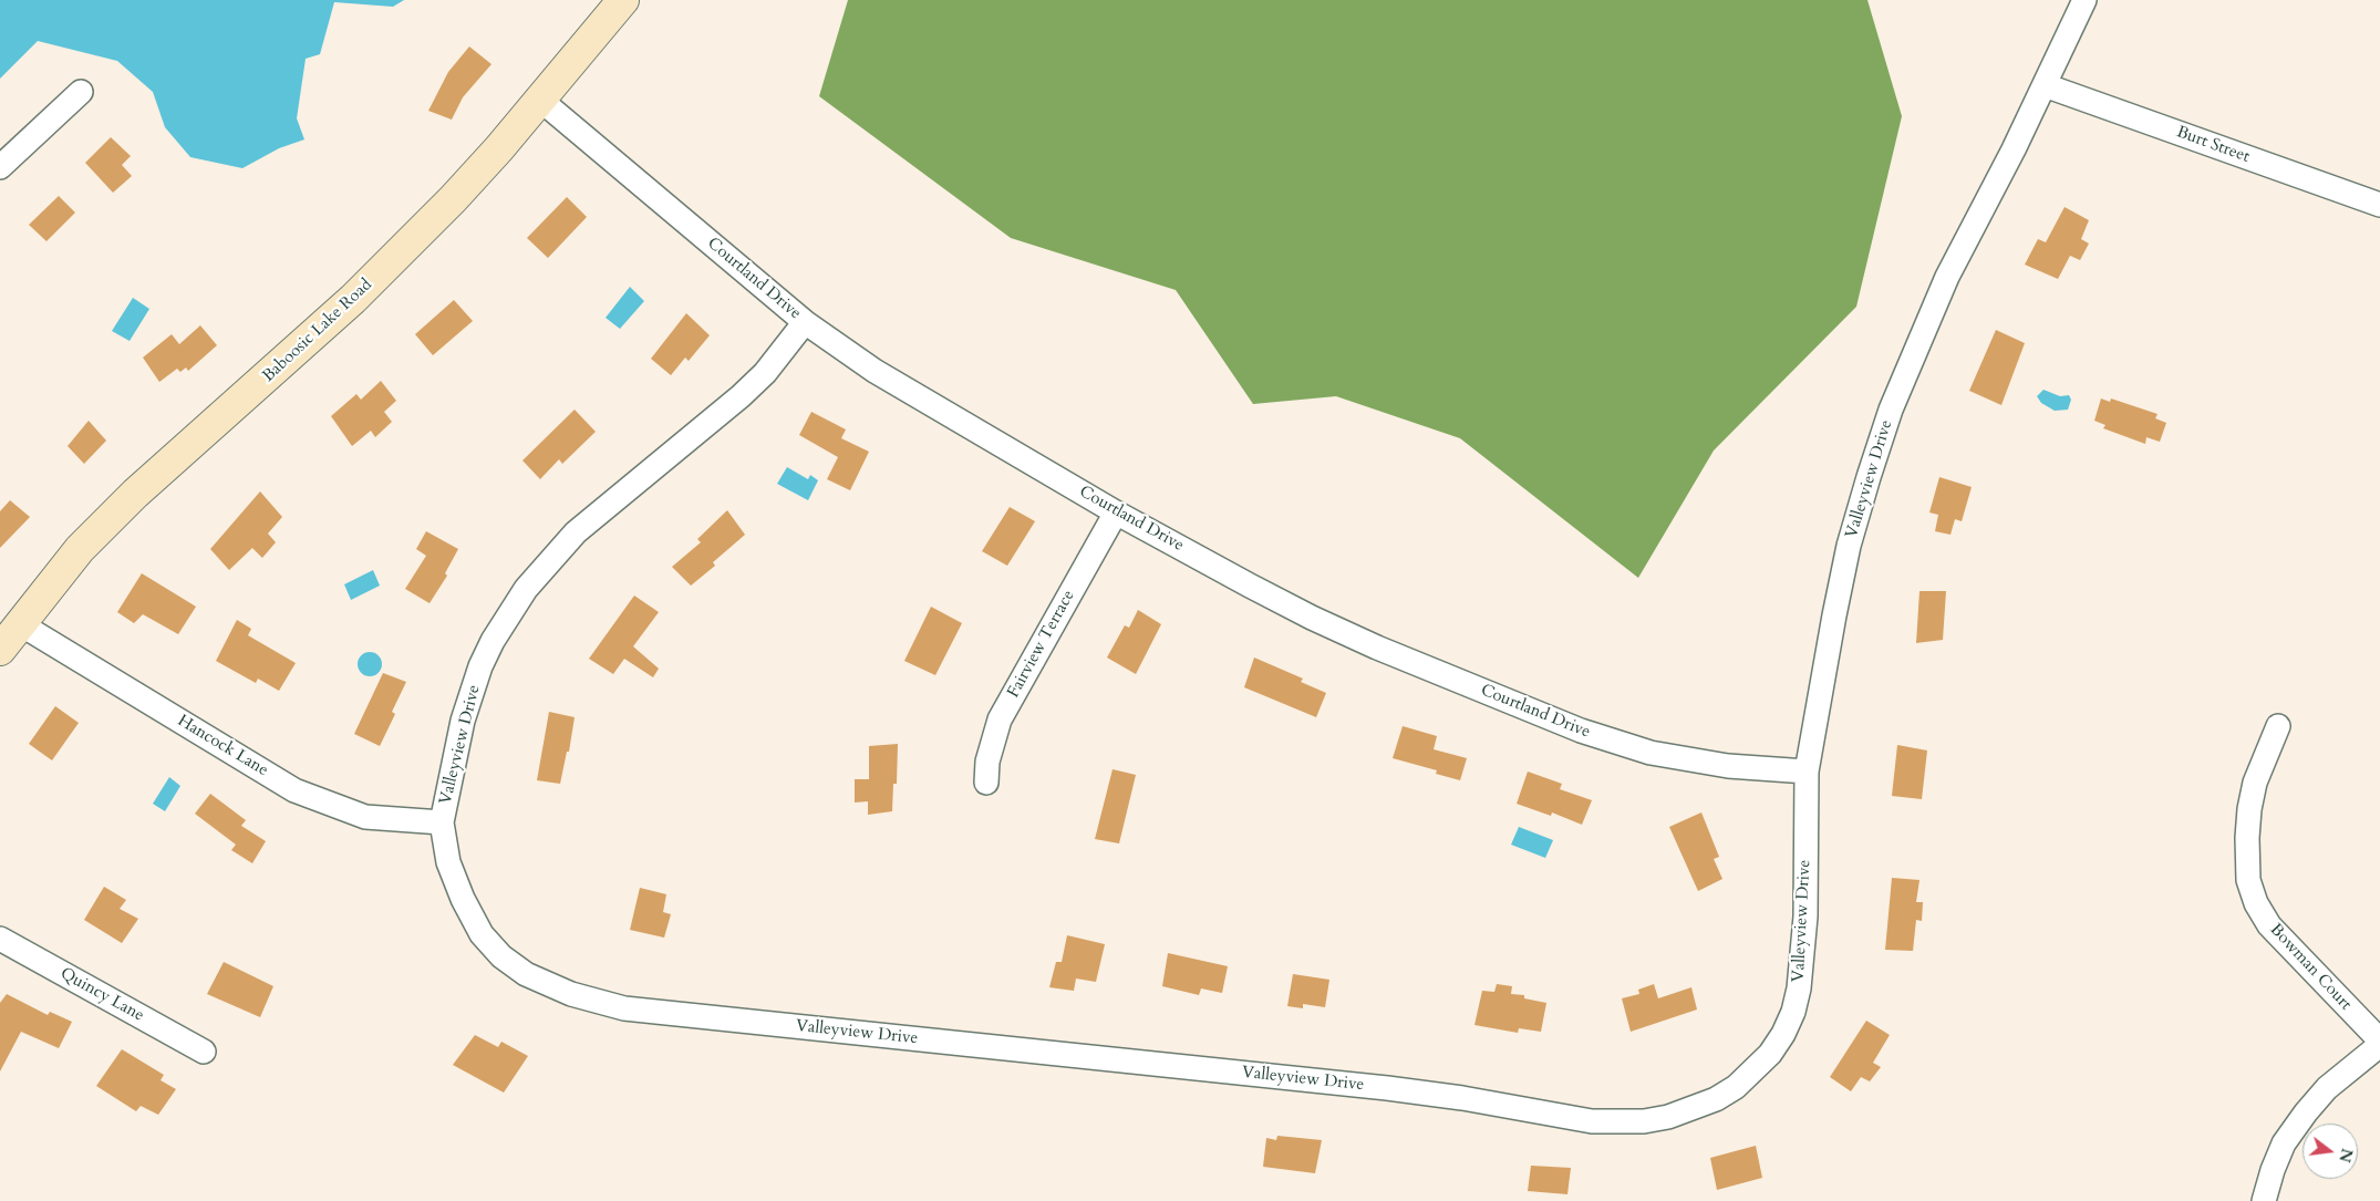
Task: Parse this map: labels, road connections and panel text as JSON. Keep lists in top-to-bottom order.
{
  "streets": {
    "street": [
      "Burt Street",
      "Courtland Drive",
      "Baboosic Lake Road",
      "Valleyview Drive",
      "Fairview Terrace",
      "Hancock Lane",
      "Bowman Court",
      "Quincy Lane"
    ]
  },
  "crossings": [
    ["Burt Street", "Valleyview Drive"],
    ["Courtland Drive", "Baboosic Lake Road"],
    ["Courtland Drive", "Valleyview Drive"],
    ["Courtland Drive", "Fairview Terrace"],
    ["Baboosic Lake Road", "Hancock Lane"],
    ["Valleyview Drive", "Hancock Lane"]
  ],
  "north": "right"
}
